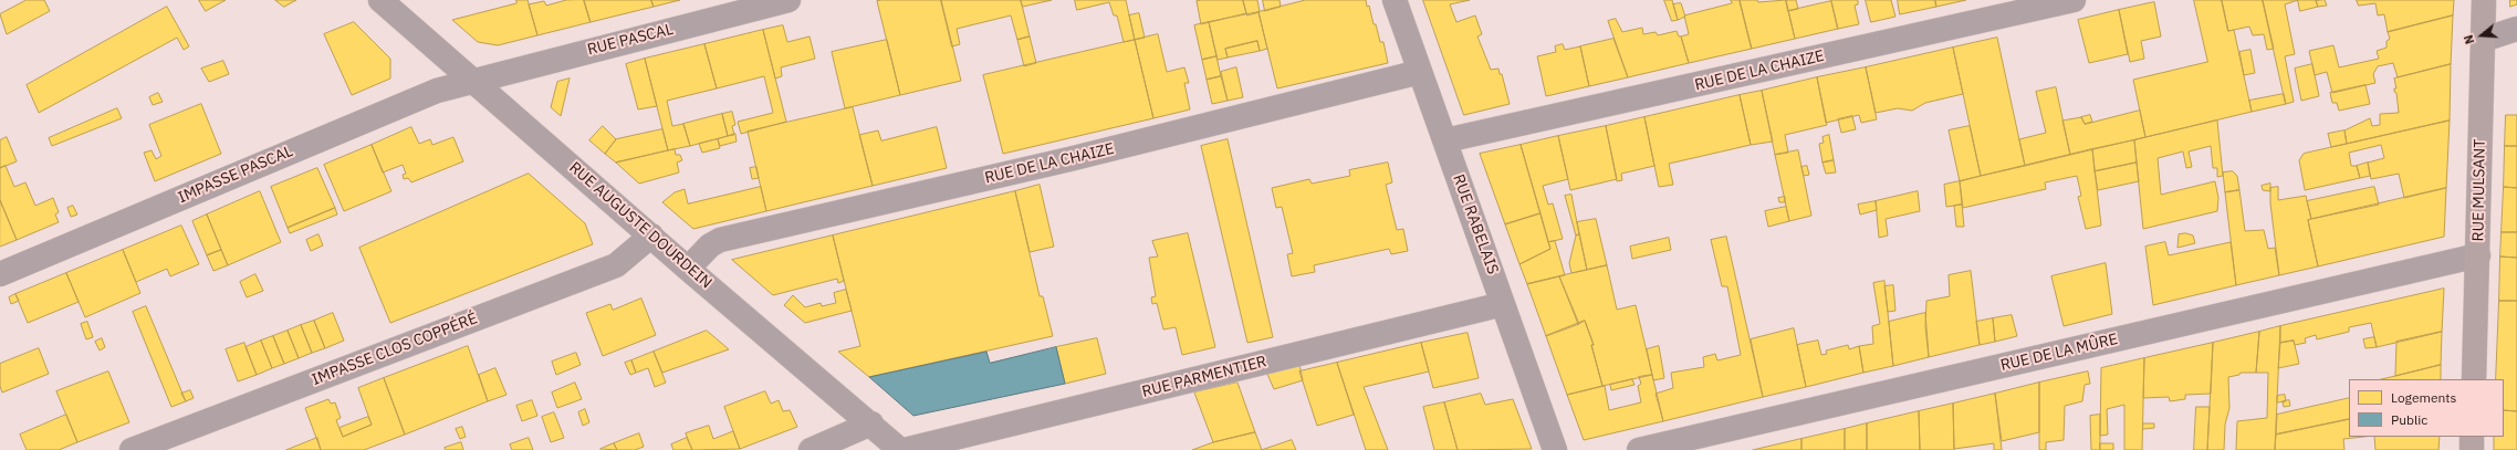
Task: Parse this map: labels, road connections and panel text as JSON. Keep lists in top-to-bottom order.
{
  "streets": {
    "main road": ["RUE MULSANT"],
    "street": [
      "RUE PASCAL",
      "RUE DE LA CHAIZE",
      "IMPASSE PASCAL",
      "RUE RABELAIS",
      "RUE AUGUSTE DOURDEIN",
      "IMPASSE CLOS COPPÉRÉ",
      "RUE DE LA MÛRE",
      "RUE PARMENTIER"
    ]
  },
  "crossings": [
    ["RUE PASCAL", "IMPASSE PASCAL"],
    ["RUE PASCAL", "RUE AUGUSTE DOURDEIN"],
    ["RUE DE LA CHAIZE", "RUE RABELAIS"],
    ["RUE DE LA CHAIZE", "RUE AUGUSTE DOURDEIN"],
    ["IMPASSE PASCAL", "RUE AUGUSTE DOURDEIN"],
    ["RUE MULSANT", "RUE DE LA MÛRE"],
    ["RUE RABELAIS", "RUE PARMENTIER"],
    ["RUE AUGUSTE DOURDEIN", "IMPASSE CLOS COPPÉRÉ"]
  ],
  "legend": ["Logements", "Public"],
  "north": "left"
}
